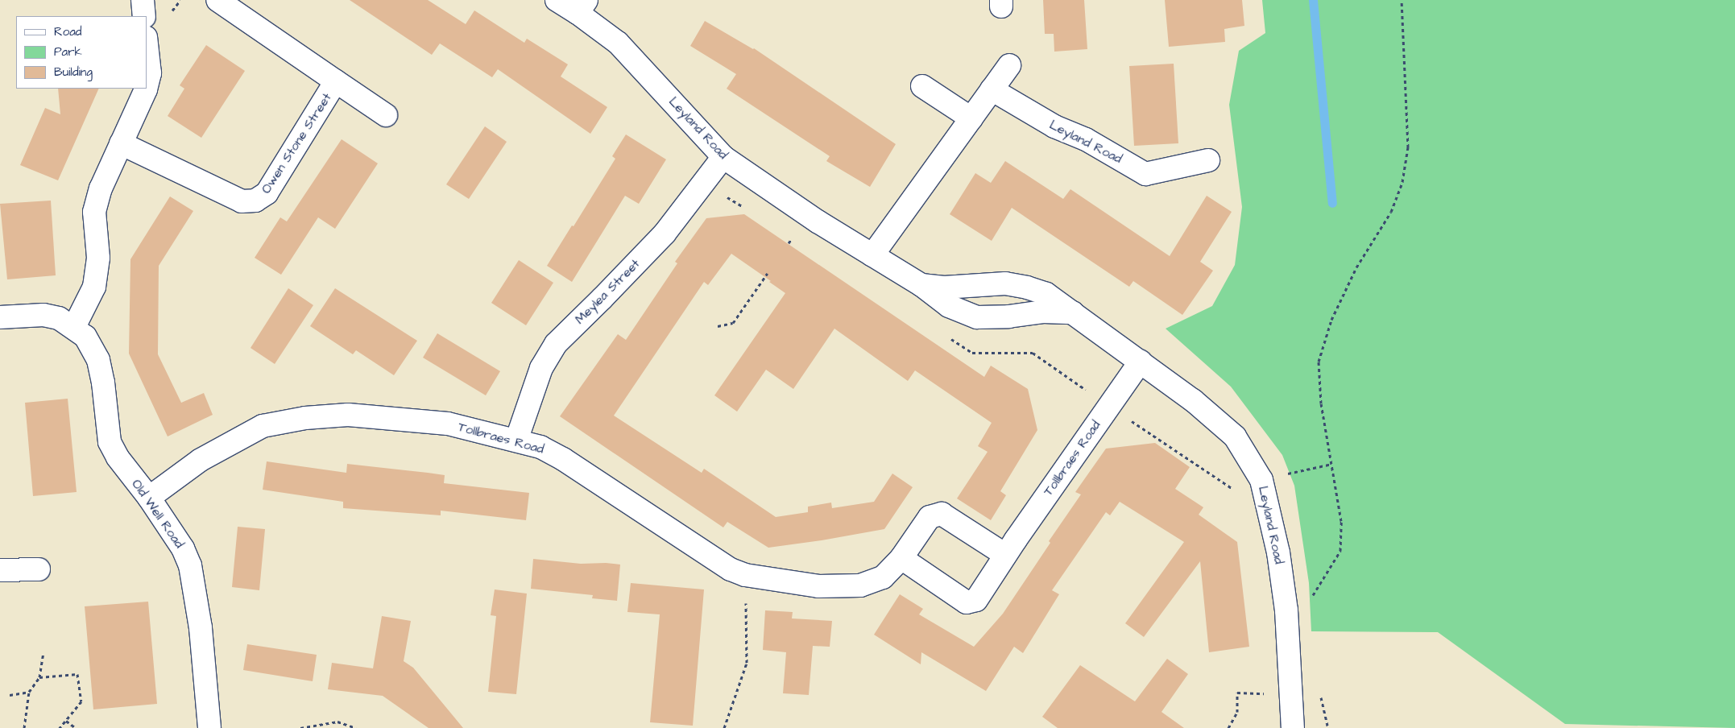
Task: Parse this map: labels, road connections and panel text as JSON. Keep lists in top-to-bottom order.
{
  "streets": {
    "street": [
      "Leyland Road",
      "Owen Stone Street",
      "Meylea Street",
      "Tollbraes Road",
      "Old Well Road"
    ]
  },
  "crossings": [
    ["Leyland Road", "Meylea Street"],
    ["Leyland Road", "Tollbraes Road"],
    ["Meylea Street", "Tollbraes Road"],
    ["Tollbraes Road", "Old Well Road"]
  ],
  "legend": ["Road", "Park", "Building"]
}
